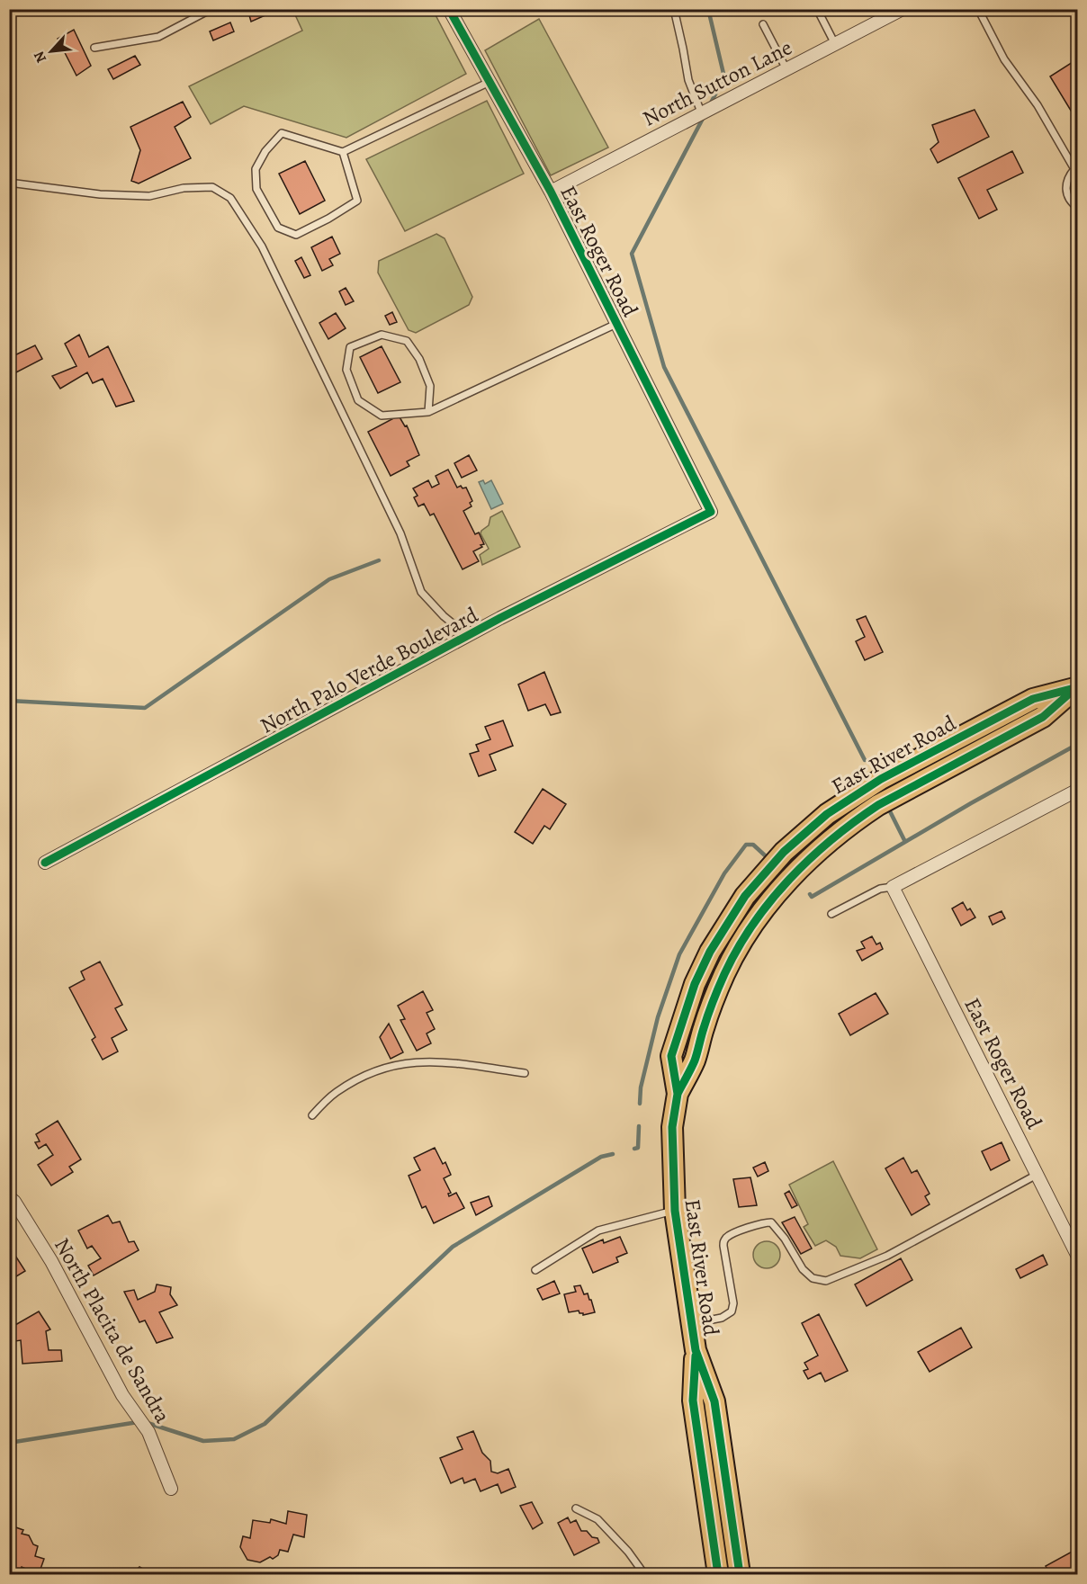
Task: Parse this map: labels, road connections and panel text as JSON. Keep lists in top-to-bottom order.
{
  "streets": {
    "main road": ["East River Road"],
    "street": [
      "North Sutton Lane",
      "East Roger Road",
      "North Palo Verde Boulevard",
      "North Placita de Sandra"
    ]
  },
  "crossings": [
    ["North Sutton Lane", "East Roger Road"],
    ["East Roger Road", "North Palo Verde Boulevard"]
  ],
  "north": "bottom left"
}
